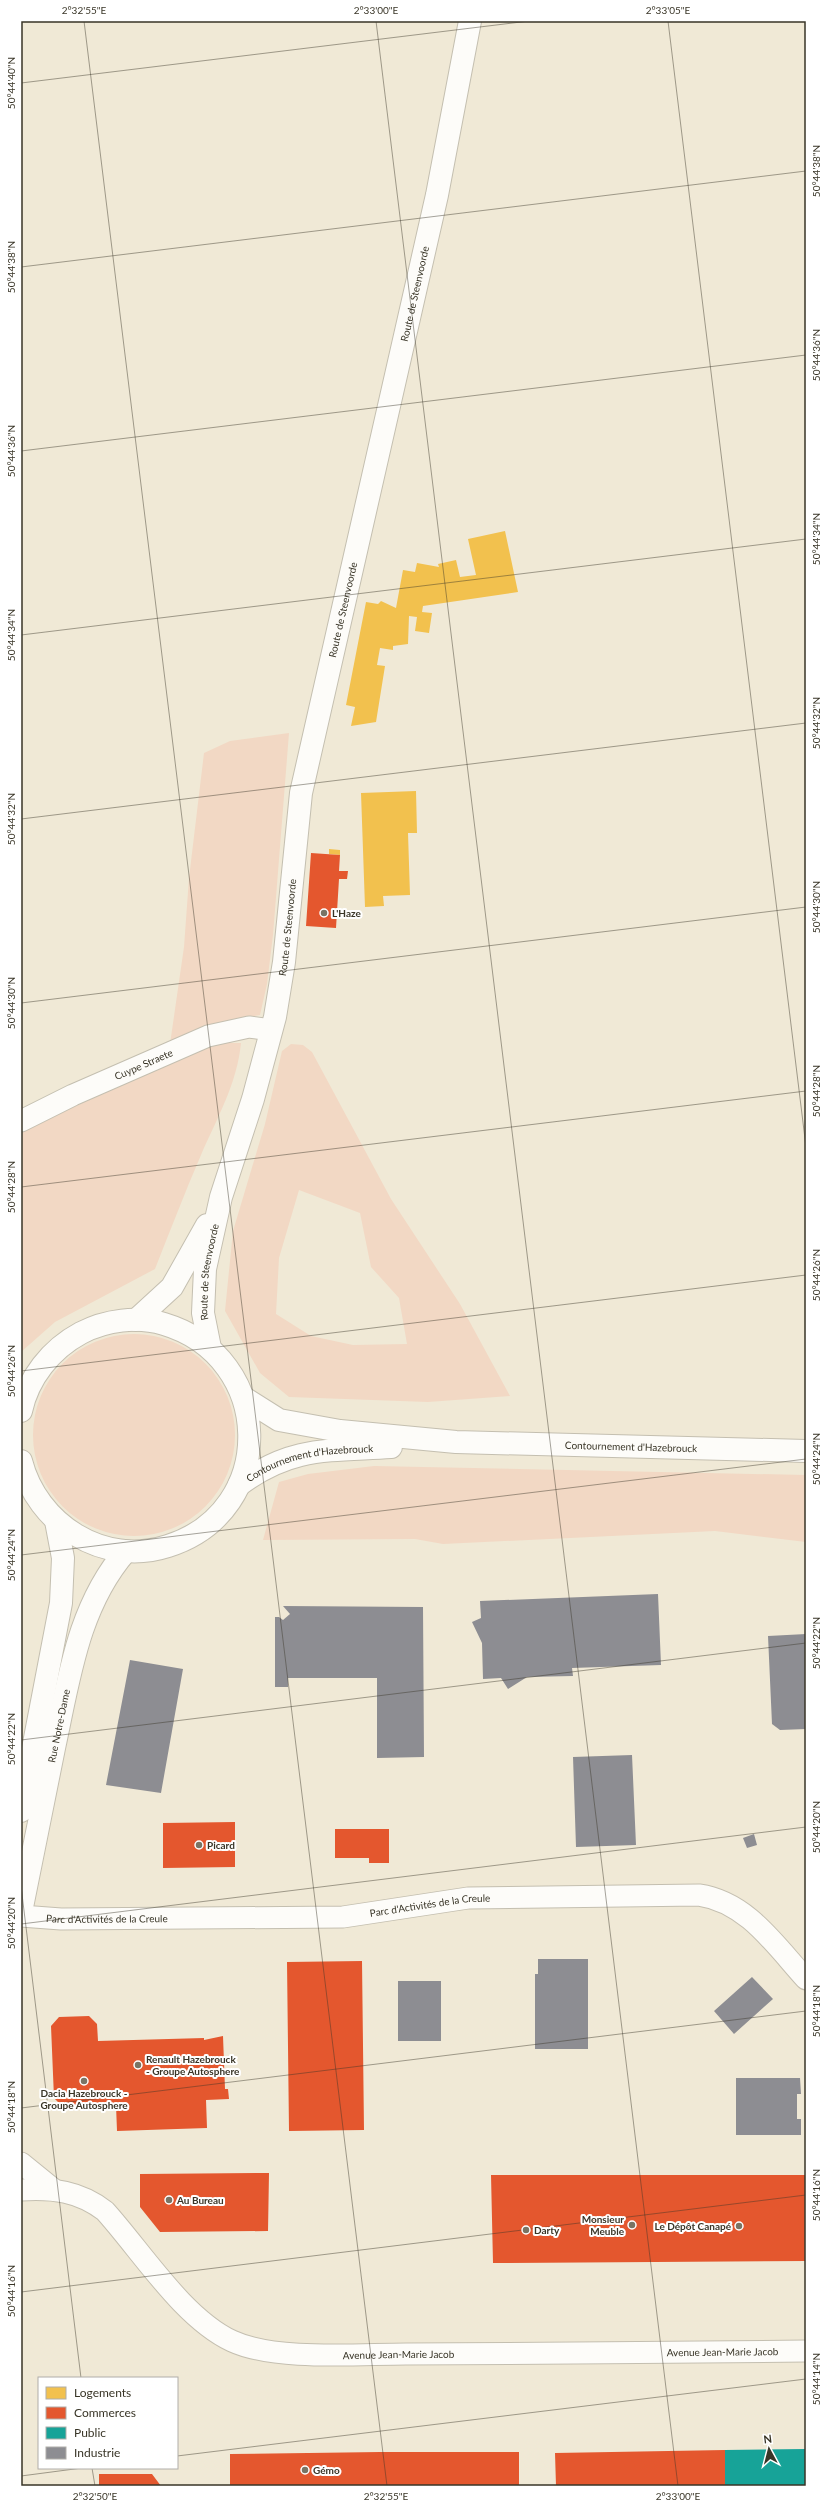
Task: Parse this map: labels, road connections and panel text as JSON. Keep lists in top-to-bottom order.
{
  "streets": {
    "main road": ["Route de Steenvoorde", "Contournement d'Hazebrouck", "Rue Notre-Dame"],
    "street": ["Cuype Straete", "Parc d'Activités de la Creule", "Avenue Jean-Marie Jacob"]
  },
  "crossings": [
    ["Route de Steenvoorde", "Cuype Straete"]
  ],
  "places": [
    "L'Haze",
    "Picard",
    "Renault Hazebrouck - Groupe Autosphere",
    "Dacia Hazebrouck - Groupe Autosphere",
    "Au Bureau",
    "Monsieur Meuble",
    "Le Dépôt Canapé",
    "Darty",
    "Gémo"
  ],
  "legend": [
    "Logements",
    "Commerces",
    "Public",
    "Industrie"
  ],
  "north": "top",
  "coordinates": [
    "2°32'55\"E",
    "2°33'00\"E",
    "2°33'05\"E",
    "50°44'40\"N",
    "50°44'38\"N",
    "50°44'36\"N",
    "50°44'34\"N",
    "50°44'32\"N",
    "50°44'30\"N",
    "50°44'28\"N",
    "50°44'26\"N",
    "50°44'24\"N",
    "50°44'22\"N",
    "50°44'20\"N",
    "50°44'18\"N",
    "50°44'16\"N",
    "50°44'14\"N",
    "2°32'50\"E"
  ]
}
